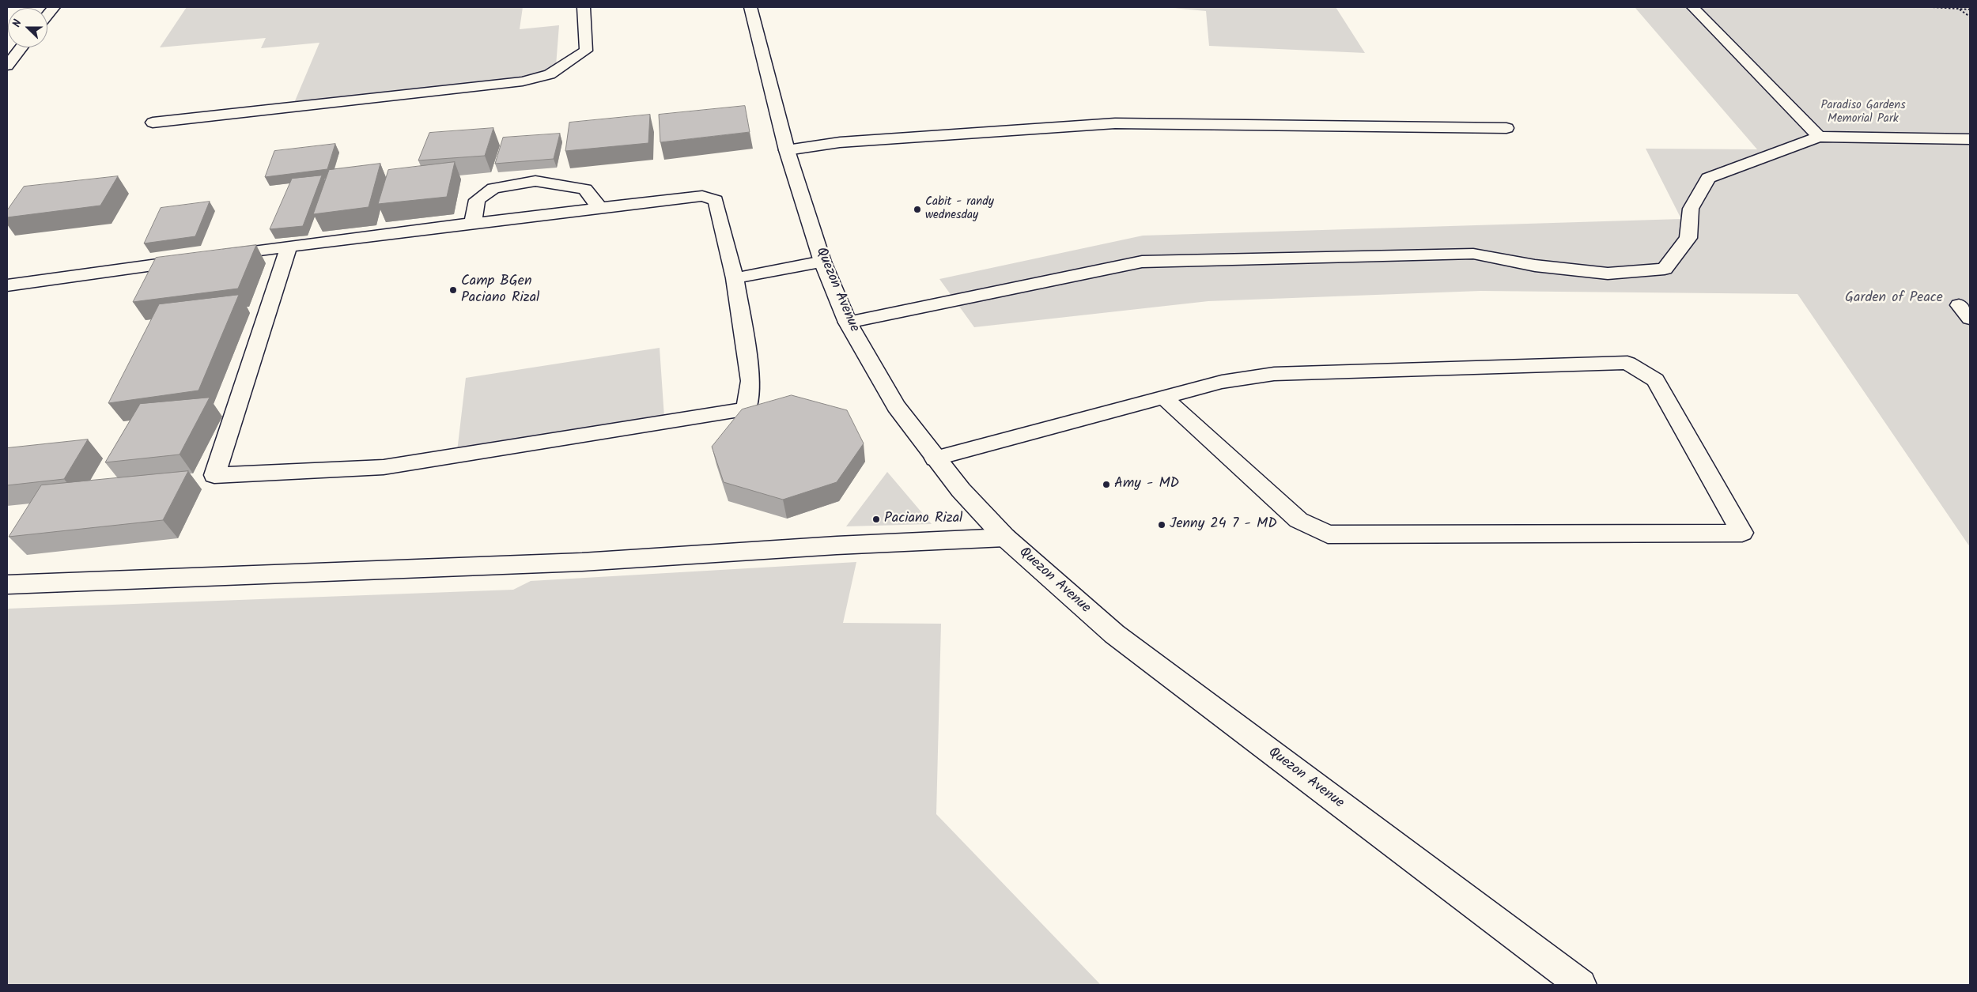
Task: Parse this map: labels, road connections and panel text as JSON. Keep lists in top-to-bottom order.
{
  "streets": {
    "street": ["Quezon Avenue"]
  },
  "parks": ["Paradiso Gardens Memorial Park", "Garden of Peace"],
  "places": [
    "Cabit - randy wednesday",
    "Camp BGen Paciano Rizal",
    "Amy - MD",
    "Paciano Rizal",
    "Jenny 24 7 - MD"
  ],
  "north": "left"
}
